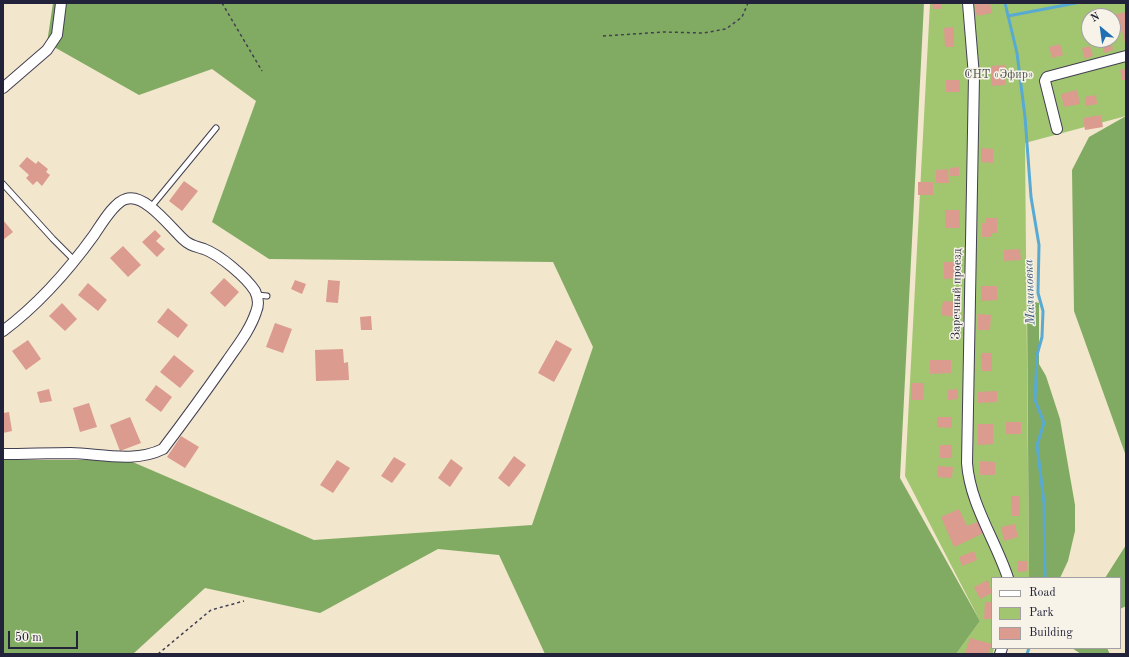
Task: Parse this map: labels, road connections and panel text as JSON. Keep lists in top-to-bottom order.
{
  "streets": {
    "street": ["Заречный проезд"]
  },
  "water": ["Малиновка"],
  "parks": ["СНТ «Эфир»"],
  "legend": ["Road", "Park", "Building"],
  "scale_bar": "50 m",
  "north": "top left"
}
